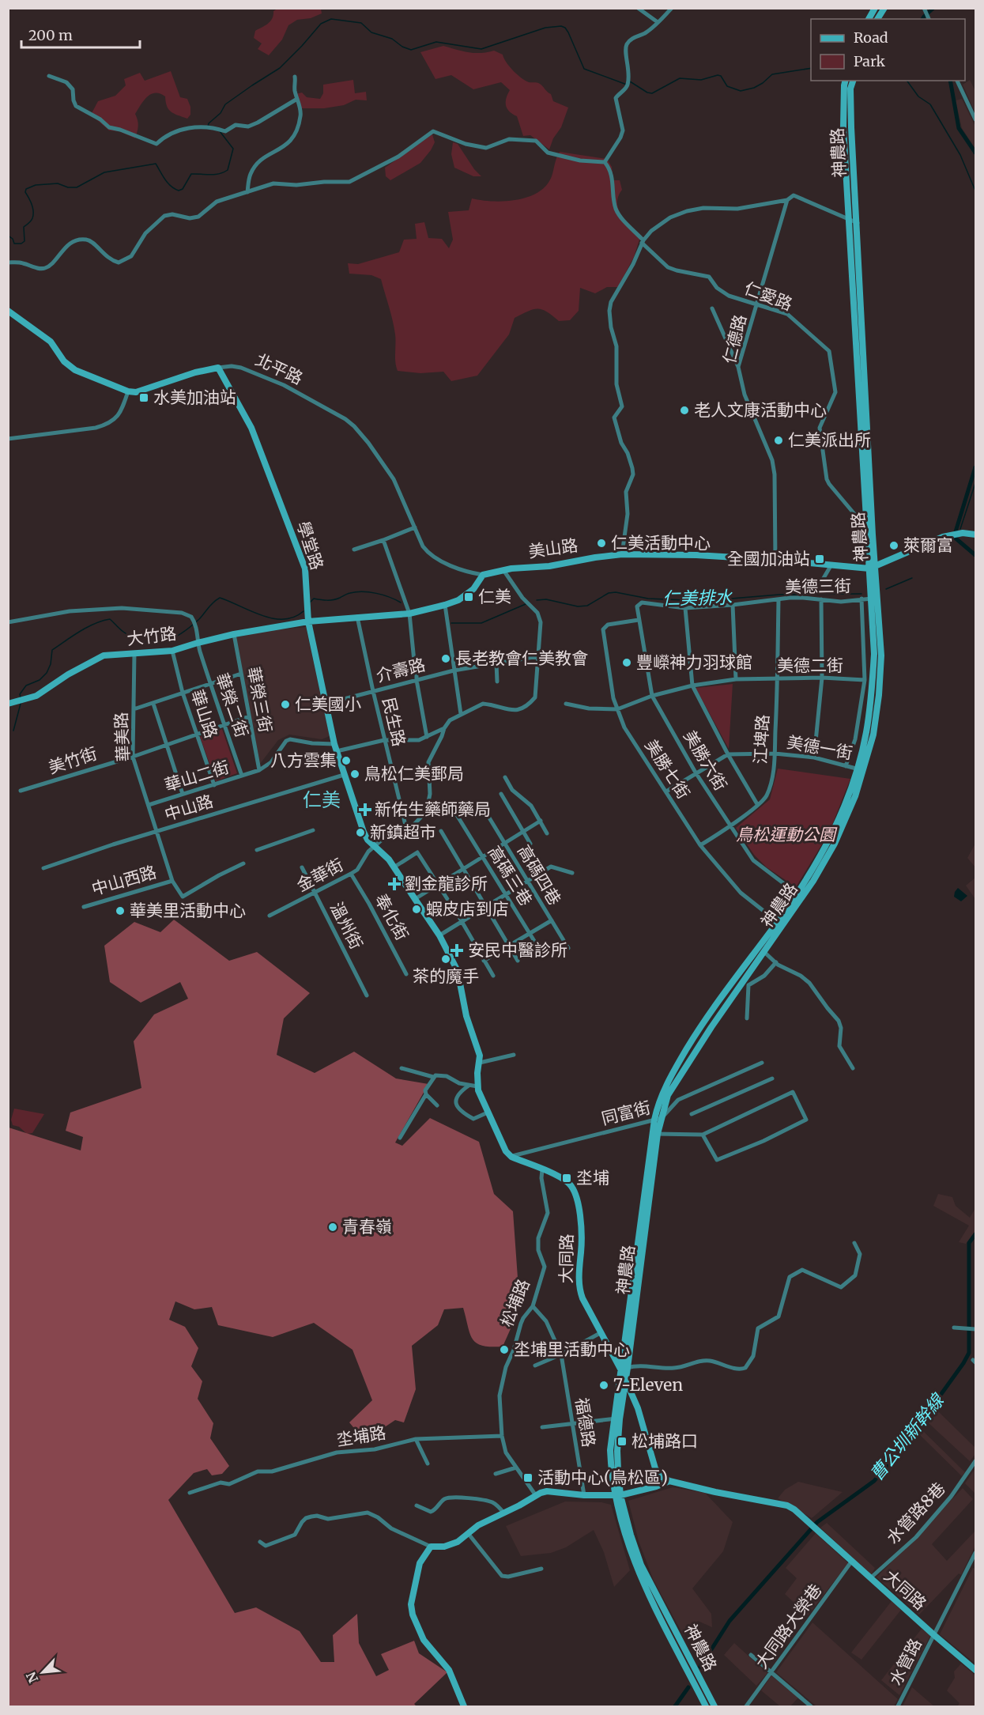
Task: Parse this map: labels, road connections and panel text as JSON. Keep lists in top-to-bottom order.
{
  "streets": {
    "street": [
      "神農路",
      "仁愛路",
      "仁德路",
      "北平路",
      "學堂路",
      "美山路",
      "美德三街",
      "大竹路",
      "美德二街",
      "介壽路",
      "華榮三街",
      "華榮二街",
      "華山路",
      "民生路",
      "華美路",
      "江埤路",
      "美德一街",
      "美竹街",
      "美勝六街",
      "美勝七街",
      "華山二街",
      "中山路",
      "金華街",
      "高碼四巷",
      "高碼三巷",
      "中山西路",
      "奉化街",
      "溫州街",
      "同富街",
      "大同路",
      "松埔路",
      "福德路",
      "坔埔路",
      "水管路8巷",
      "大同路大榮巷",
      "水管路"
    ]
  },
  "crossings": [
    ["神農路", "仁愛路"],
    ["神農路", "美山路"],
    ["神農路", "美德三街"],
    ["神農路", "美德一街"],
    ["神農路", "美勝七街"],
    ["神農路", "同富街"],
    ["神農路", "大同路"],
    ["仁愛路", "仁德路"],
    ["仁德路", "美山路"],
    ["北平路", "學堂路"],
    ["北平路", "美山路"],
    ["學堂路", "大竹路"],
    ["學堂路", "介壽路"],
    ["學堂路", "中山路"],
    ["學堂路", "金華街"],
    ["美德三街", "江埤路"],
    ["美德三街", "美勝六街"],
    ["美德三街", "美勝七街"],
    ["大竹路", "華榮三街"],
    ["大竹路", "華榮二街"],
    ["大竹路", "華山路"],
    ["大竹路", "華美路"],
    ["美德二街", "江埤路"],
    ["美德二街", "美勝六街"],
    ["美德二街", "美勝七街"],
    ["介壽路", "民生路"],
    ["華榮三街", "美竹街"],
    ["華榮三街", "華山二街"],
    ["華榮二街", "美竹街"],
    ["華榮二街", "華山二街"],
    ["華山路", "美竹街"],
    ["華山路", "華山二街"],
    ["華美路", "美竹街"],
    ["華美路", "華山二街"],
    ["華美路", "中山路"],
    ["華美路", "中山西路"],
    ["江埤路", "美德一街"],
    ["江埤路", "美勝六街"],
    ["江埤路", "美勝七街"],
    ["美德一街", "美勝六街"],
    ["美德一街", "美勝七街"],
    ["美勝六街", "美勝七街"],
    ["金華街", "奉化街"],
    ["金華街", "溫州街"],
    ["同富街", "大同路"],
    ["大同路", "松埔路"],
    ["大同路", "水管路8巷"],
    ["大同路", "大同路大榮巷"],
    ["大同路", "水管路"],
    ["松埔路", "福德路"],
    ["松埔路", "坔埔路"]
  ],
  "districts": ["仁美"],
  "water": ["仁美排水", "曹公圳新幹線"],
  "parks": ["鳥松運動公園"],
  "places": {
    "transit": [
      "水美加油站",
      "全國加油站",
      "仁美",
      "坔埔",
      "松埔路口",
      "活動中心(鳥松區)"
    ],
    "other": [
      "老人文康活動中心",
      "仁美派出所",
      "仁美活動中心",
      "萊爾富",
      "長老教會仁美教會",
      "豐嶸神力羽球館",
      "仁美國小",
      "八方雲集",
      "鳥松仁美郵局",
      "新鎮超市",
      "蝦皮店到店",
      "華美里活動中心",
      "茶的魔手",
      "青春嶺",
      "坔埔里活動中心",
      "7-Eleven"
    ],
    "health": ["新佑生藥師藥局", "劉金龍診所", "安民中醫診所"]
  },
  "legend": ["Road", "Park"],
  "scale_bar": "200 m",
  "north": "bottom left"
}
